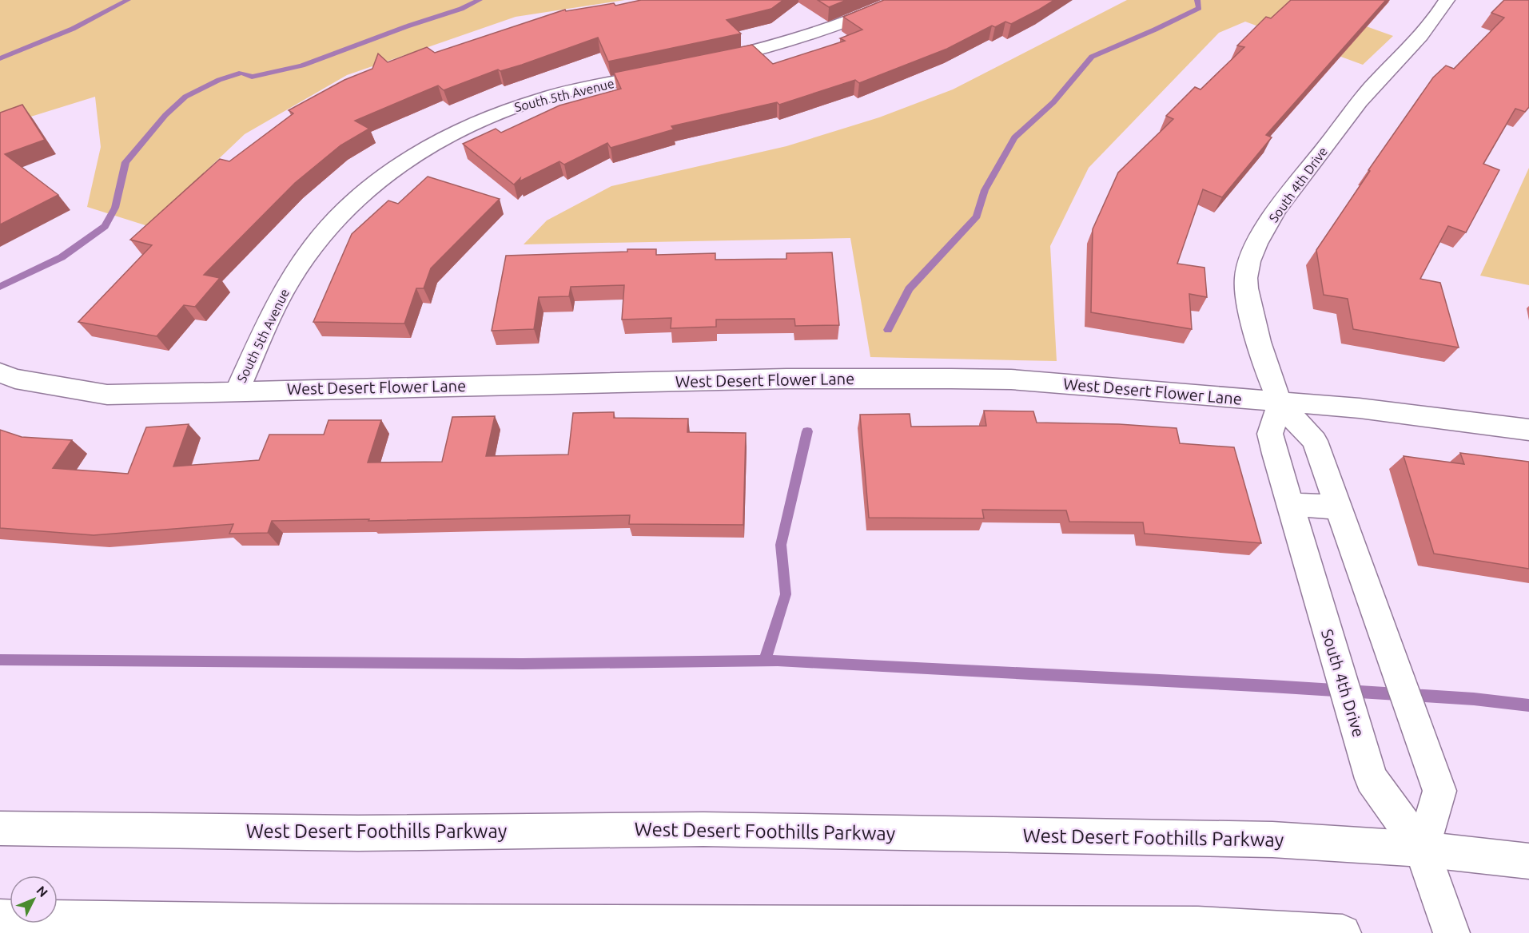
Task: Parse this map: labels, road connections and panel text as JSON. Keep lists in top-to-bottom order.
{
  "streets": {
    "street": [
      "South 5th Avenue",
      "South 4th Drive",
      "West Desert Flower Lane",
      "West Desert Foothills Parkway"
    ]
  },
  "crossings": [
    ["South 5th Avenue", "West Desert Flower Lane"],
    ["South 4th Drive", "West Desert Flower Lane"],
    ["South 4th Drive", "West Desert Foothills Parkway"]
  ],
  "north": "top right"
}
